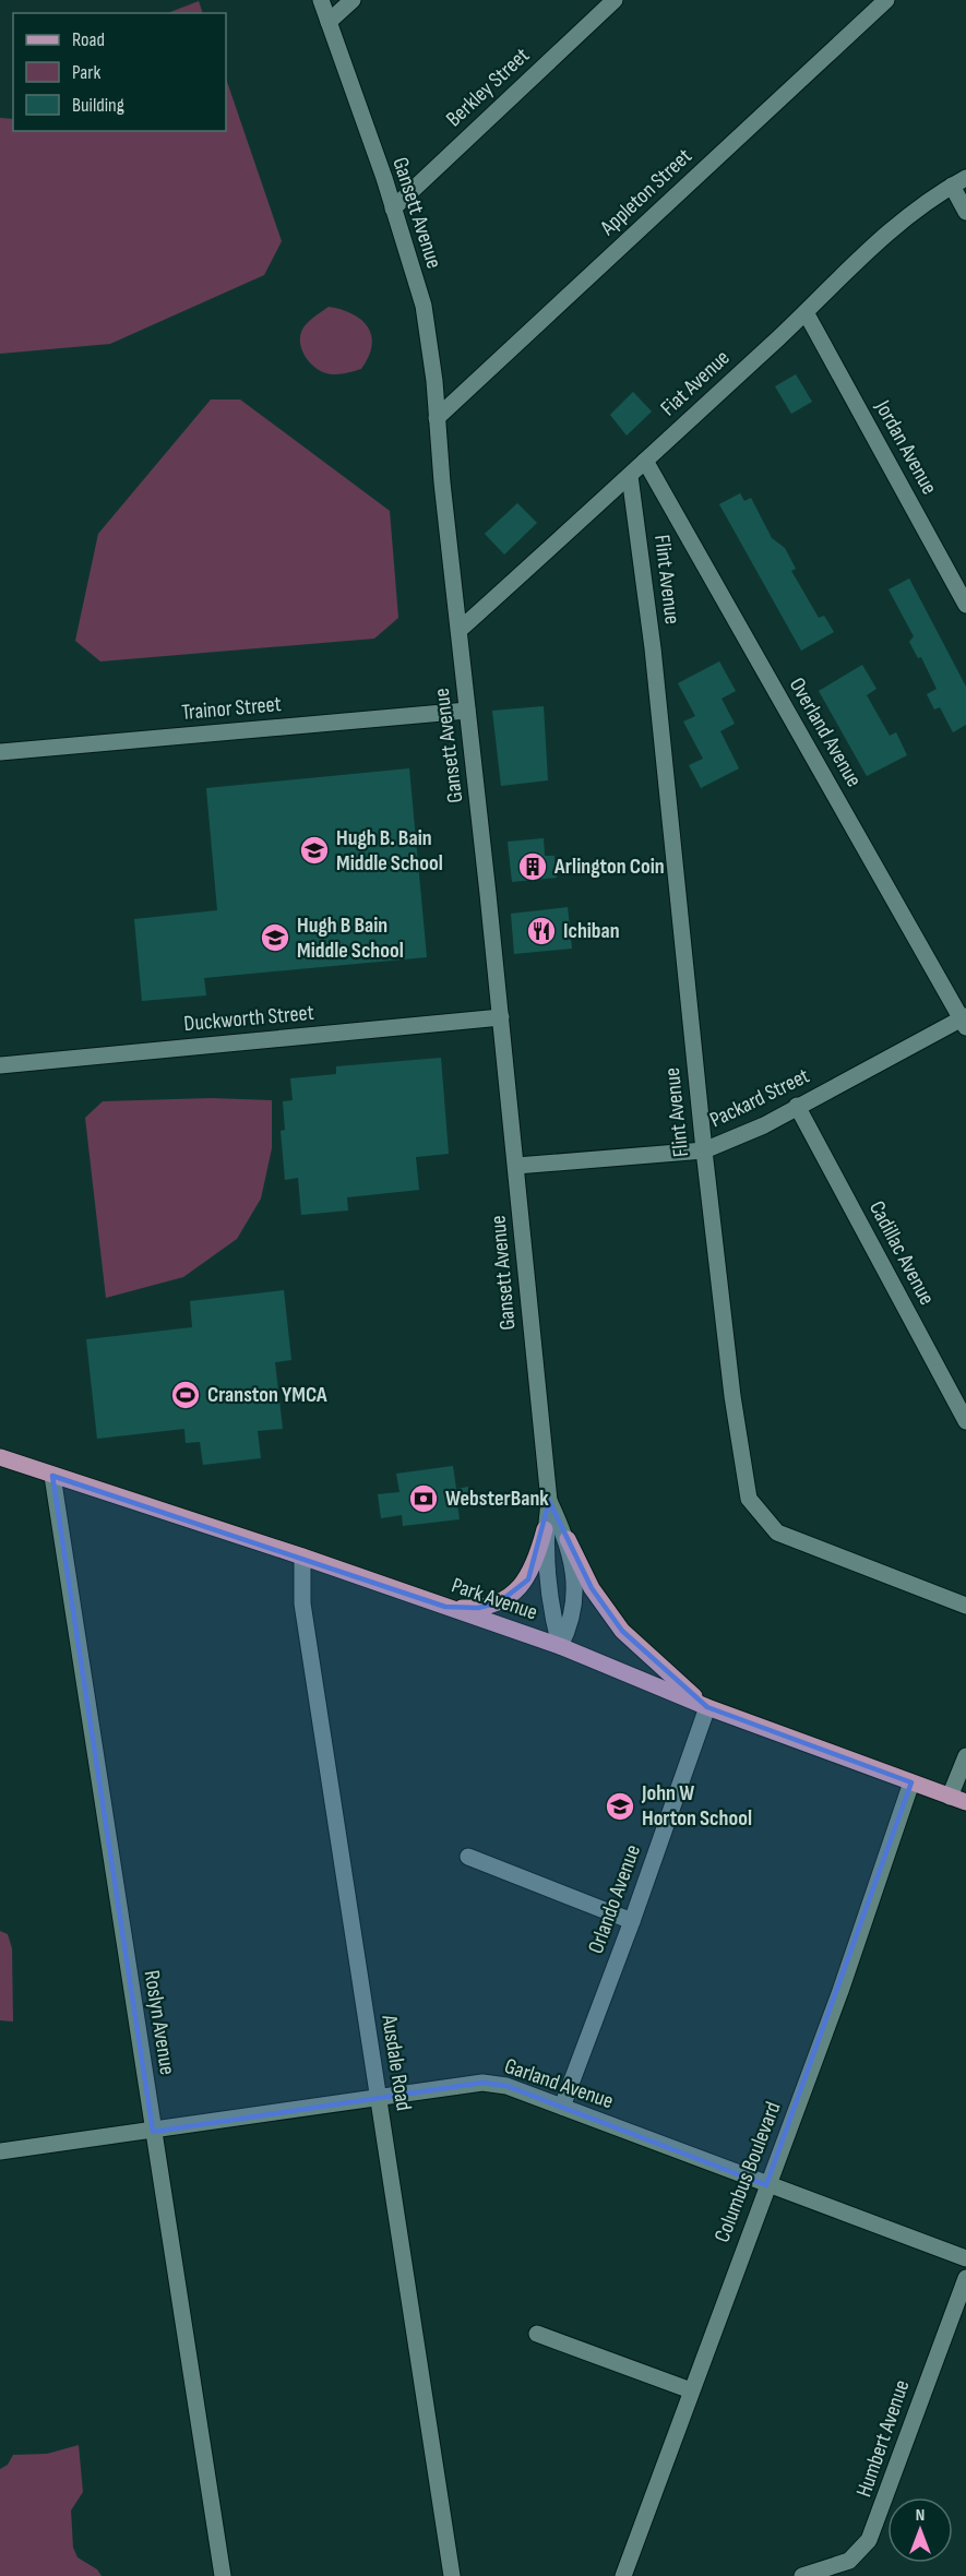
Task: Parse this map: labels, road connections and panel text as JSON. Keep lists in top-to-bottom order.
{
  "streets": {
    "main road": ["Park Avenue"],
    "street": [
      "Berkley Street",
      "Appleton Street",
      "Gansett Avenue",
      "Fiat Avenue",
      "Jordan Avenue",
      "Flint Avenue",
      "Trainor Street",
      "Overland Avenue",
      "Duckworth Street",
      "Packard Street",
      "Cadillac Avenue",
      "Orlando Avenue",
      "Roslyn Avenue",
      "Ausdale Road",
      "Garland Avenue",
      "Columbus Boulevard",
      "Humbert Avenue"
    ]
  },
  "crossings": [
    ["Berkley Street", "Gansett Avenue"],
    ["Appleton Street", "Gansett Avenue"],
    ["Gansett Avenue", "Fiat Avenue"],
    ["Gansett Avenue", "Trainor Street"],
    ["Gansett Avenue", "Duckworth Street"],
    ["Gansett Avenue", "Packard Street"],
    ["Gansett Avenue", "Park Avenue"],
    ["Fiat Avenue", "Jordan Avenue"],
    ["Fiat Avenue", "Flint Avenue"],
    ["Fiat Avenue", "Overland Avenue"],
    ["Flint Avenue", "Packard Street"],
    ["Overland Avenue", "Packard Street"],
    ["Packard Street", "Cadillac Avenue"],
    ["Park Avenue", "Orlando Avenue"],
    ["Park Avenue", "Roslyn Avenue"],
    ["Park Avenue", "Ausdale Road"],
    ["Park Avenue", "Columbus Boulevard"],
    ["Orlando Avenue", "Garland Avenue"],
    ["Roslyn Avenue", "Garland Avenue"],
    ["Ausdale Road", "Garland Avenue"],
    ["Garland Avenue", "Columbus Boulevard"]
  ],
  "places": {
    "school or university": ["Hugh B. Bain Middle School", "Hugh B Bain Middle School", "John W Horton School"],
    "building": ["Arlington Coin"],
    "restaurant": ["Ichiban"],
    "sports": ["Cranston YMCA"],
    "bank": ["WebsterBank"]
  },
  "legend": ["Road", "Park", "Building"],
  "north": "top"
}
